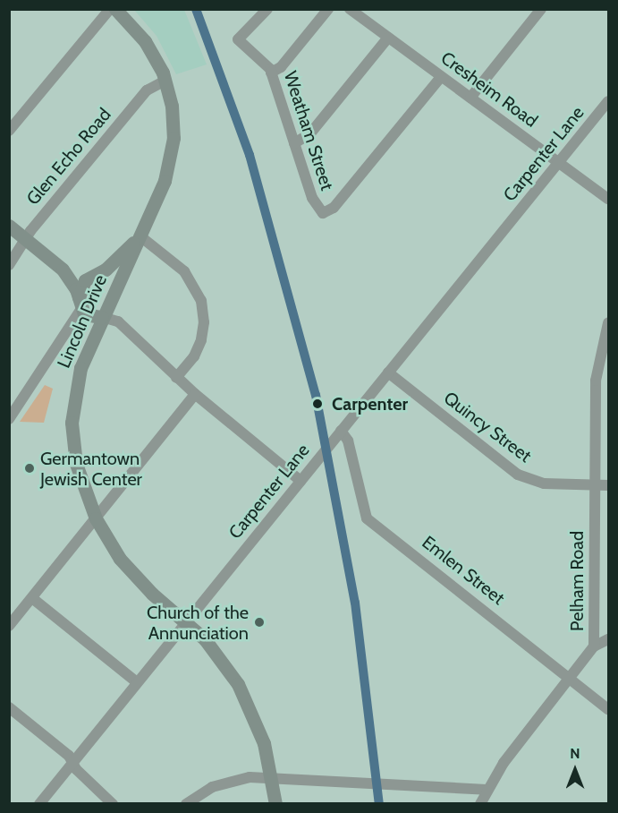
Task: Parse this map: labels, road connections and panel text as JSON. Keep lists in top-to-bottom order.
{
  "streets": {
    "main road": ["Lincoln Drive"],
    "street": [
      "Cresheim Road",
      "Weatham Street",
      "Carpenter Lane",
      "Glen Echo Road",
      "Quincy Street",
      "Emlen Street",
      "Pelham Road"
    ]
  },
  "crossings": [
    ["Cresheim Road", "Weatham Street"],
    ["Cresheim Road", "Carpenter Lane"],
    ["Carpenter Lane", "Lincoln Drive"],
    ["Carpenter Lane", "Quincy Street"],
    ["Carpenter Lane", "Emlen Street"],
    ["Glen Echo Road", "Lincoln Drive"],
    ["Quincy Street", "Pelham Road"],
    ["Emlen Street", "Pelham Road"]
  ],
  "places": ["Carpenter", "Germantown Jewish Center", "Church of the Annunciation"],
  "north": "top"
}
